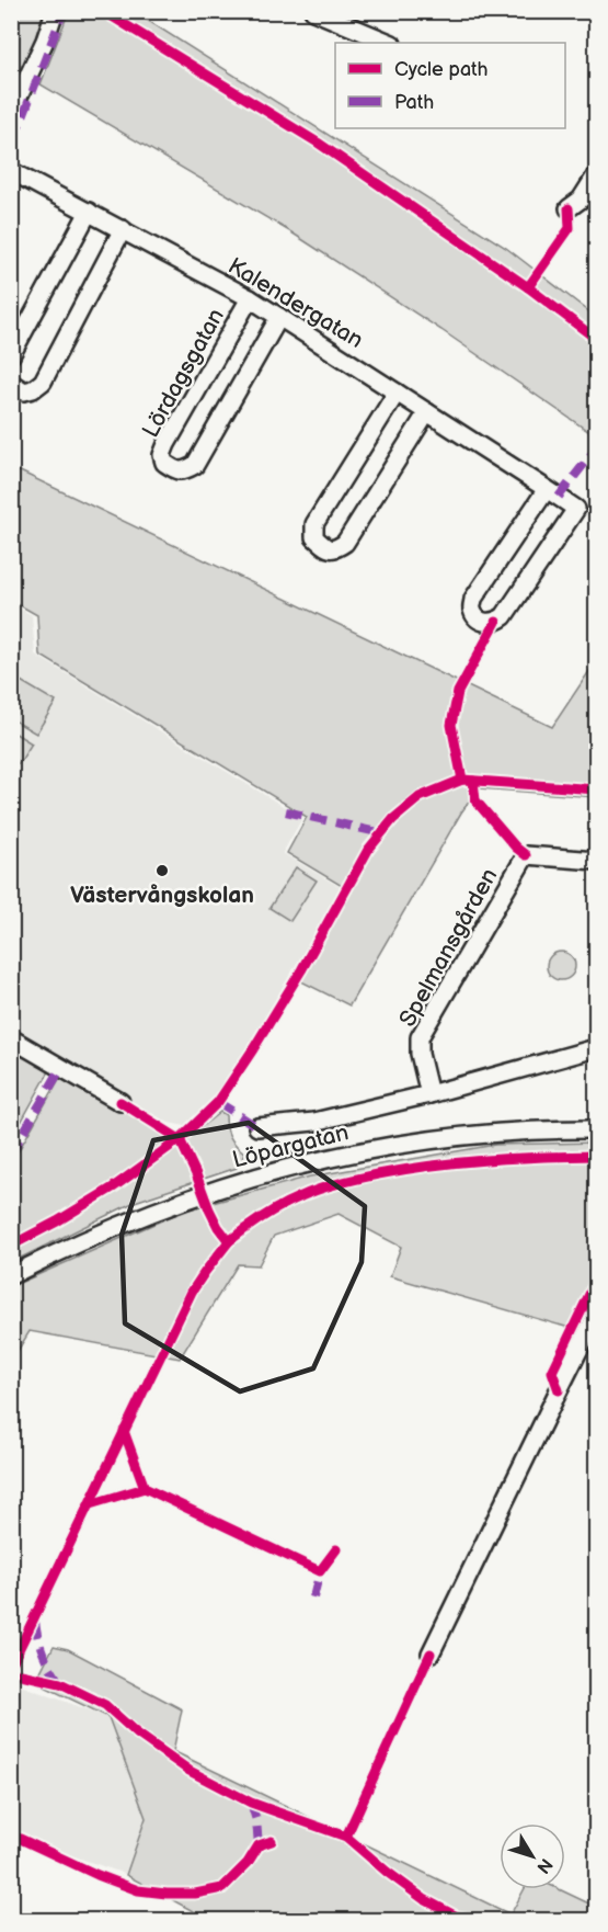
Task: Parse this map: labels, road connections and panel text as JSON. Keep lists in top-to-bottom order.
{
  "streets": {
    "street": [
      "Kalendergatan",
      "Lördagsgatan",
      "Spelmansgården",
      "Löpargatan"
    ]
  },
  "crossings": [
    ["Kalendergatan", "Lördagsgatan"]
  ],
  "places": ["Västervångskolan"],
  "legend": ["Cycle path", "Path"],
  "north": "bottom right"
}
